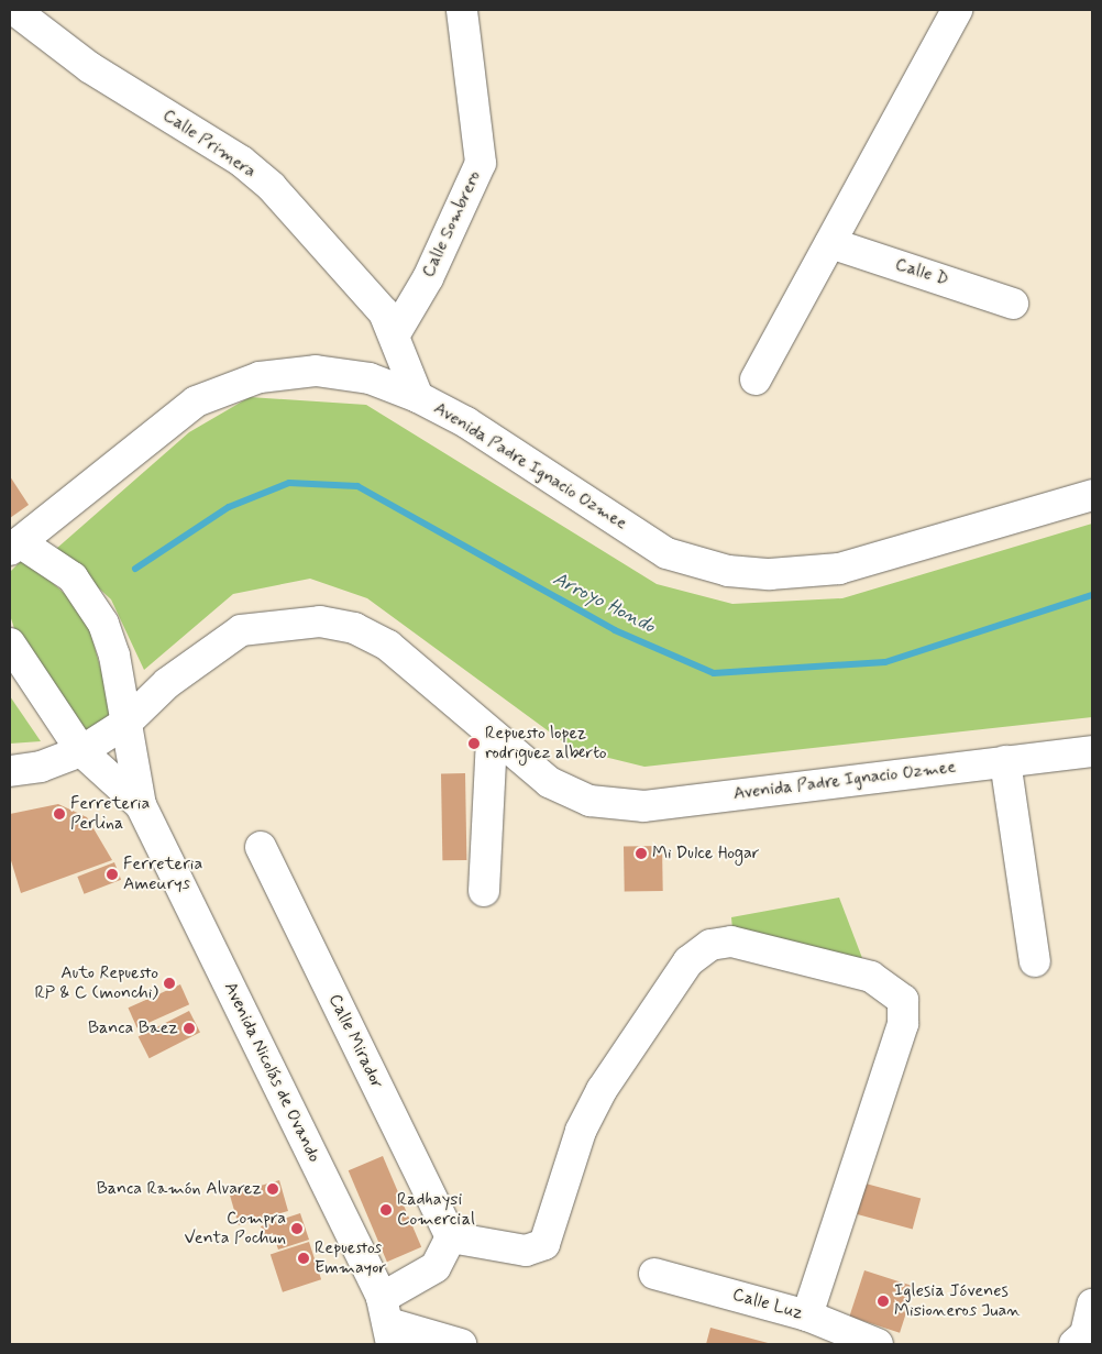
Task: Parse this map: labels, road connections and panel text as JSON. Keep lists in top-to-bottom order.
{
  "streets": {
    "street": [
      "Calle Primera",
      "Calle Sombrero",
      "Calle D",
      "Avenida Padre Ignacio Ozmee",
      "Calle Mirador",
      "Avenida Nicolás de Ovando",
      "Calle Luz"
    ]
  },
  "crossings": [
    ["Calle Primera", "Calle Sombrero"],
    ["Calle Primera", "Avenida Padre Ignacio Ozmee"],
    ["Avenida Padre Ignacio Ozmee", "Avenida Nicolás de Ovando"]
  ],
  "water": ["Arroyo Hondo"],
  "places": [
    "Repuesto lopez rodriguez alberto",
    "Ferreteria Perlina",
    "Mi Dulce Hogar",
    "Ferreteria Ameurys",
    "Auto Repuesto RP & C (monchi)",
    "Banca Baez",
    "Banca Ramón Alvarez",
    "Radhaysi Comercial",
    "Compra Venta Pochun",
    "Repuestos Emmayor",
    "Iglesia Jóvenes Misioneros Juan"
  ]
}
